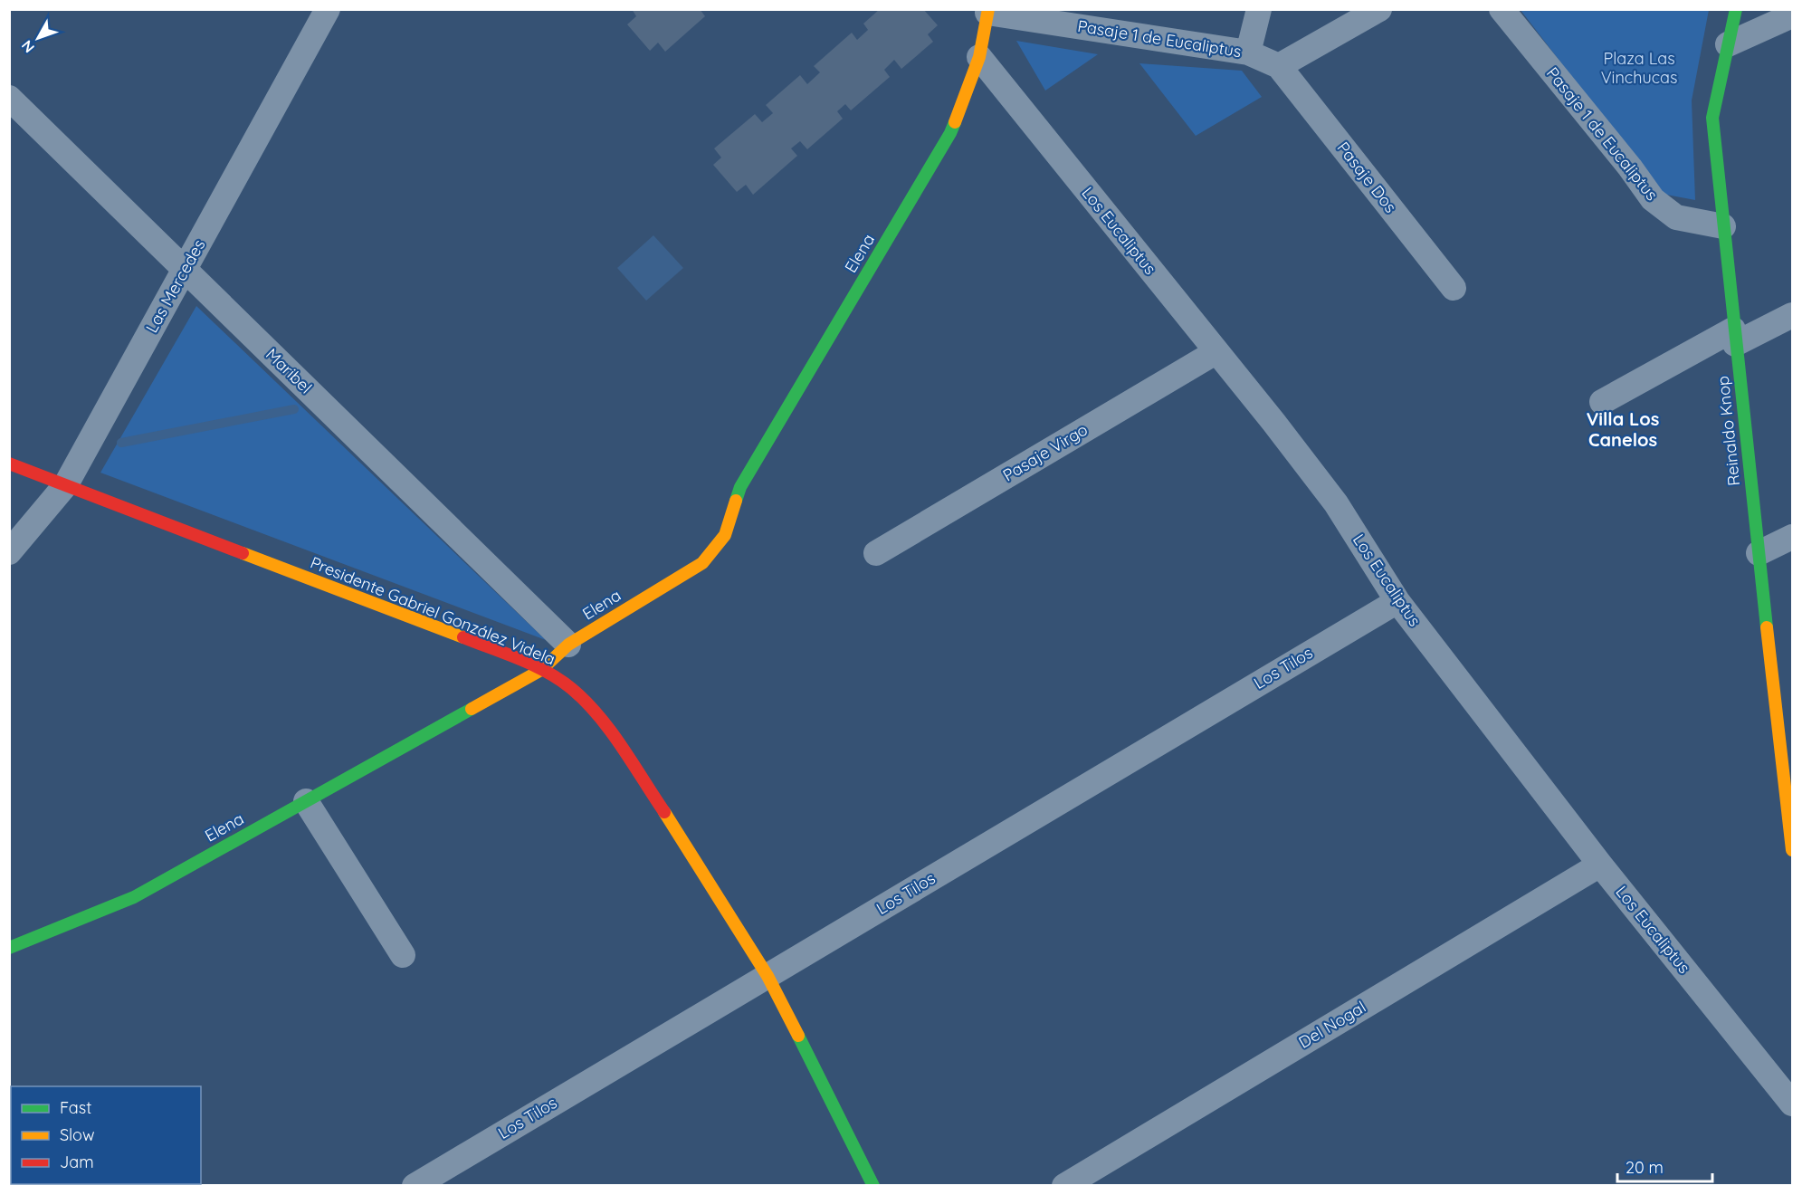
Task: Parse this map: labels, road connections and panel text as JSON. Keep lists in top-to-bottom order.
{
  "streets": {
    "street": [
      "Pasaje 1 de Eucaliptus",
      "Pasaje Dos",
      "Los Eucaliptus",
      "Elena",
      "Las Mercedes",
      "Maribel",
      "Reinaldo Knop",
      "Pasaje Virgo",
      "Presidente Gabriel González Videla",
      "Los Tilos",
      "Del Nogal"
    ]
  },
  "crossings": [
    ["Pasaje 1 de Eucaliptus", "Pasaje Dos"],
    ["Pasaje 1 de Eucaliptus", "Elena"],
    ["Pasaje 1 de Eucaliptus", "Reinaldo Knop"],
    ["Los Eucaliptus", "Elena"],
    ["Los Eucaliptus", "Pasaje Virgo"],
    ["Los Eucaliptus", "Los Tilos"],
    ["Los Eucaliptus", "Del Nogal"],
    ["Elena", "Maribel"],
    ["Elena", "Presidente Gabriel González Videla"],
    ["Las Mercedes", "Maribel"],
    ["Las Mercedes", "Presidente Gabriel González Videla"],
    ["Presidente Gabriel González Videla", "Los Tilos"]
  ],
  "districts": ["Villa Los Canelos"],
  "parks": ["Plaza Las Vinchucas"],
  "legend": ["Fast", "Slow", "Jam"],
  "scale_bar": "20 m",
  "north": "bottom left"
}
